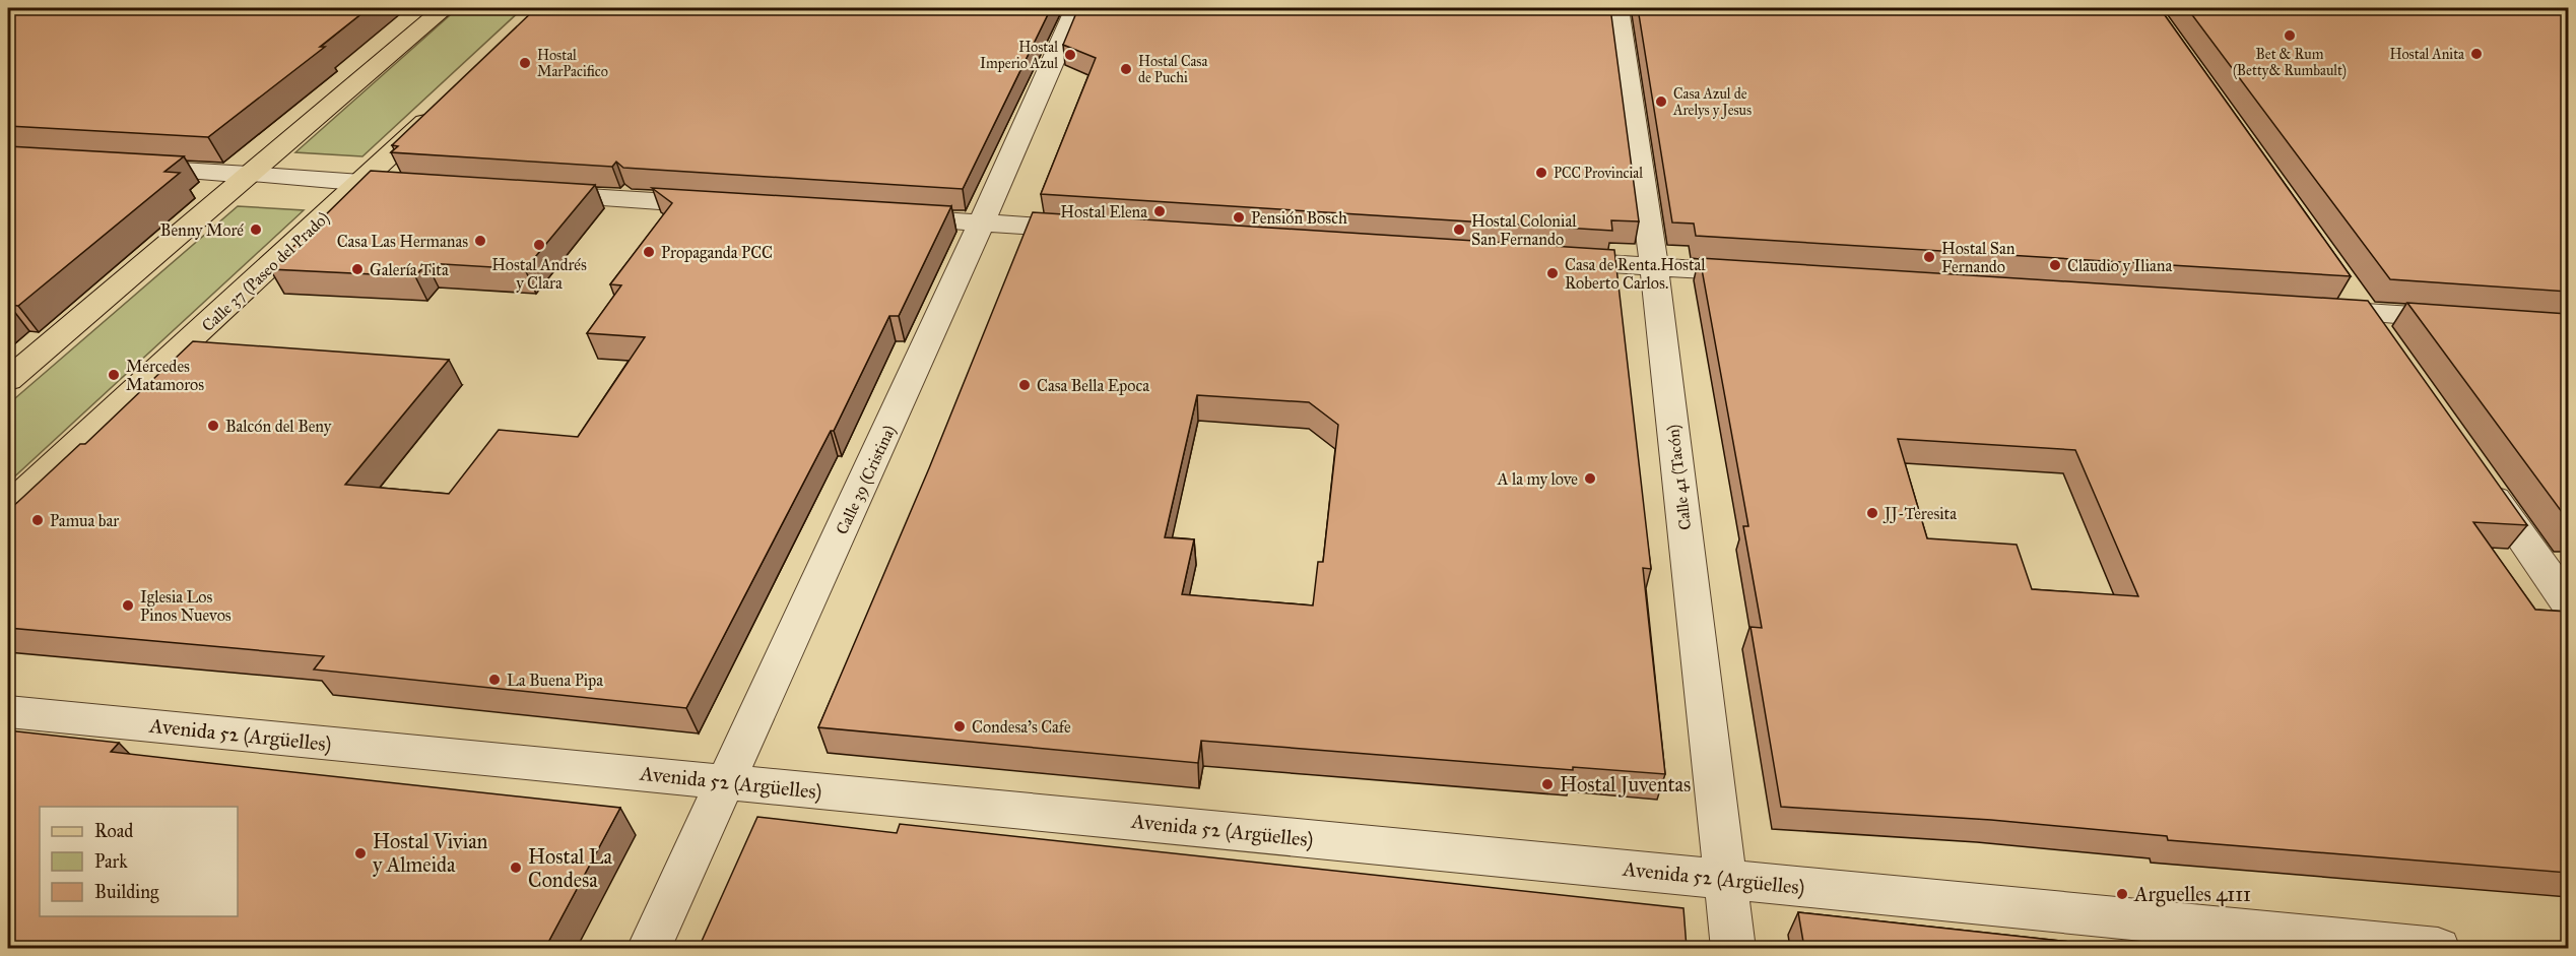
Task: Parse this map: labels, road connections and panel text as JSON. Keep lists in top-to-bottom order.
{
  "streets": {
    "main road": ["Calle 37 (Paseo del Prado)"],
    "street": ["Calle 41 (Tacón)", "Calle 39 (Cristina)", "Avenida 52 (Argüelles)"]
  },
  "crossings": [
    ["Calle 41 (Tacón)", "Avenida 52 (Argüelles)"],
    ["Calle 39 (Cristina)", "Avenida 52 (Argüelles)"]
  ],
  "places": [
    "Bet & Rum (Betty& Rumbault)",
    "Hostal Anita",
    "Hostal Imperio Azul",
    "Hostal MarPacifico",
    "Hostal Casa de Puchi",
    "Casa Azul de Arelys y Jesus",
    "PCC Provincial",
    "Hostal Elena",
    "Pensión Bosch",
    "Benny Moré",
    "Hostal Colonial San Fernando",
    "Casa Las Hermanas",
    "Hostal Andrés y Clara",
    "Propaganda PCC",
    "Hostal San Fernando",
    "Claudio y Iliana",
    "Galería Tita",
    "Casa de Renta.Hostal Roberto Carlos.",
    "Mercedes Matamoros",
    "Casa Bella Epoca",
    "Balcón del Beny",
    "A la my love",
    "JJ-Teresita",
    "Pamua bar",
    "Iglesia Los Pinos Nuevos",
    "La Buena Pipa",
    "Condesa’s Cafe",
    "Hostal Juventas",
    "Hostal Vivian y Almeida",
    "Hostal La Condesa",
    "Arguelles 4111"
  ],
  "legend": ["Road", "Park", "Building"]
}
